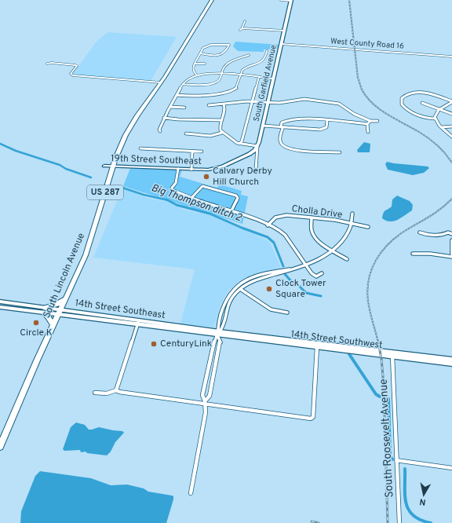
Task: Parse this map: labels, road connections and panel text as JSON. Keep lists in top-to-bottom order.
{
  "streets": {
    "highway": ["US 287", "South Lincoln Avenue"],
    "street": [
      "West County Road 16",
      "South Garfield Avenue",
      "19th Street Southeast",
      "Cholla Drive",
      "14th Street Southeast",
      "14th Street Southwest",
      "South Roosevelt Avenue"
    ]
  },
  "crossings": [
    ["West County Road 16", "South Garfield Avenue"],
    ["South Garfield Avenue", "19th Street Southeast"],
    ["19th Street Southeast", "South Lincoln Avenue"],
    ["South Lincoln Avenue", "14th Street Southeast"],
    ["14th Street Southeast", "14th Street Southwest"],
    ["14th Street Southwest", "South Roosevelt Avenue"]
  ],
  "water": ["Big Thompson ditch 2"],
  "places": [
    "Calvary Derby Hill Church",
    "Clock Tower Square",
    "Circle K",
    "CenturyLink"
  ],
  "north": "bottom"
}
